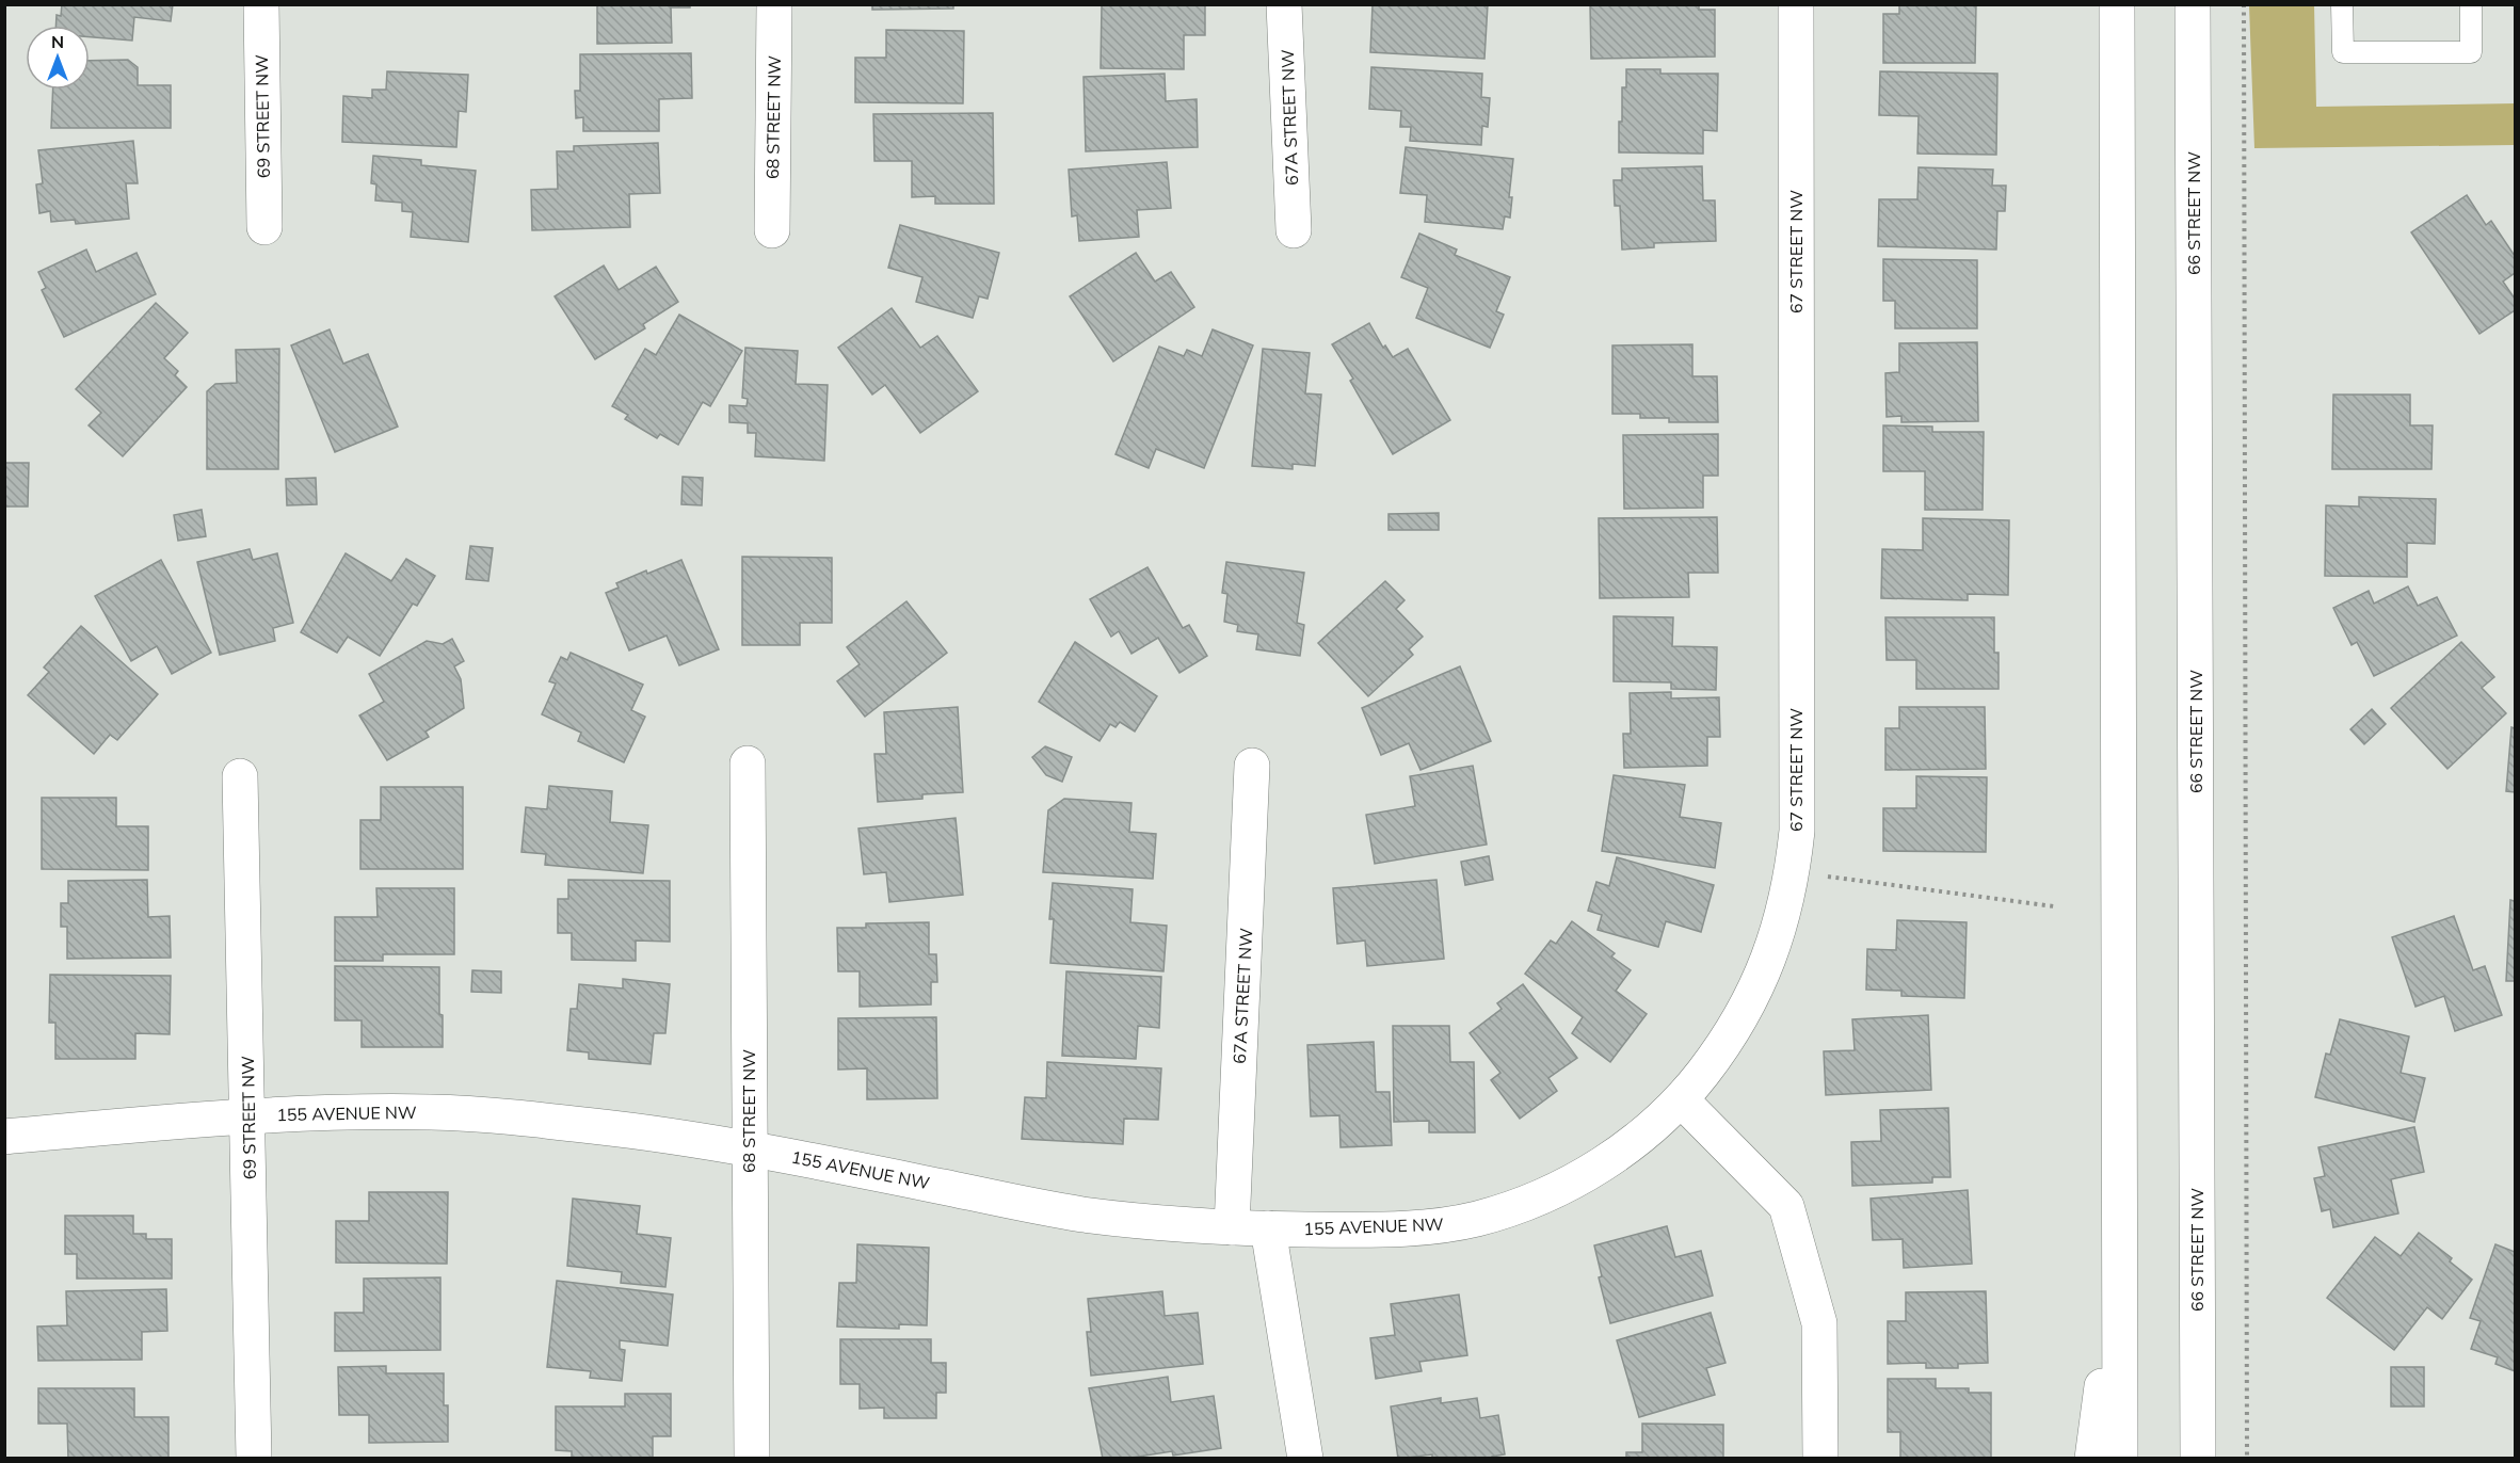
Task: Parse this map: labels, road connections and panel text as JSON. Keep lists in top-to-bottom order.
{
  "streets": {
    "street": [
      "69 STREET NW",
      "68 STREET NW",
      "67A STREET NW",
      "66 STREET NW",
      "67 STREET NW",
      "155 AVENUE NW"
    ]
  },
  "crossings": [
    ["69 STREET NW", "155 AVENUE NW"],
    ["68 STREET NW", "155 AVENUE NW"],
    ["67A STREET NW", "155 AVENUE NW"],
    ["67 STREET NW", "155 AVENUE NW"]
  ],
  "north": "top"
}
